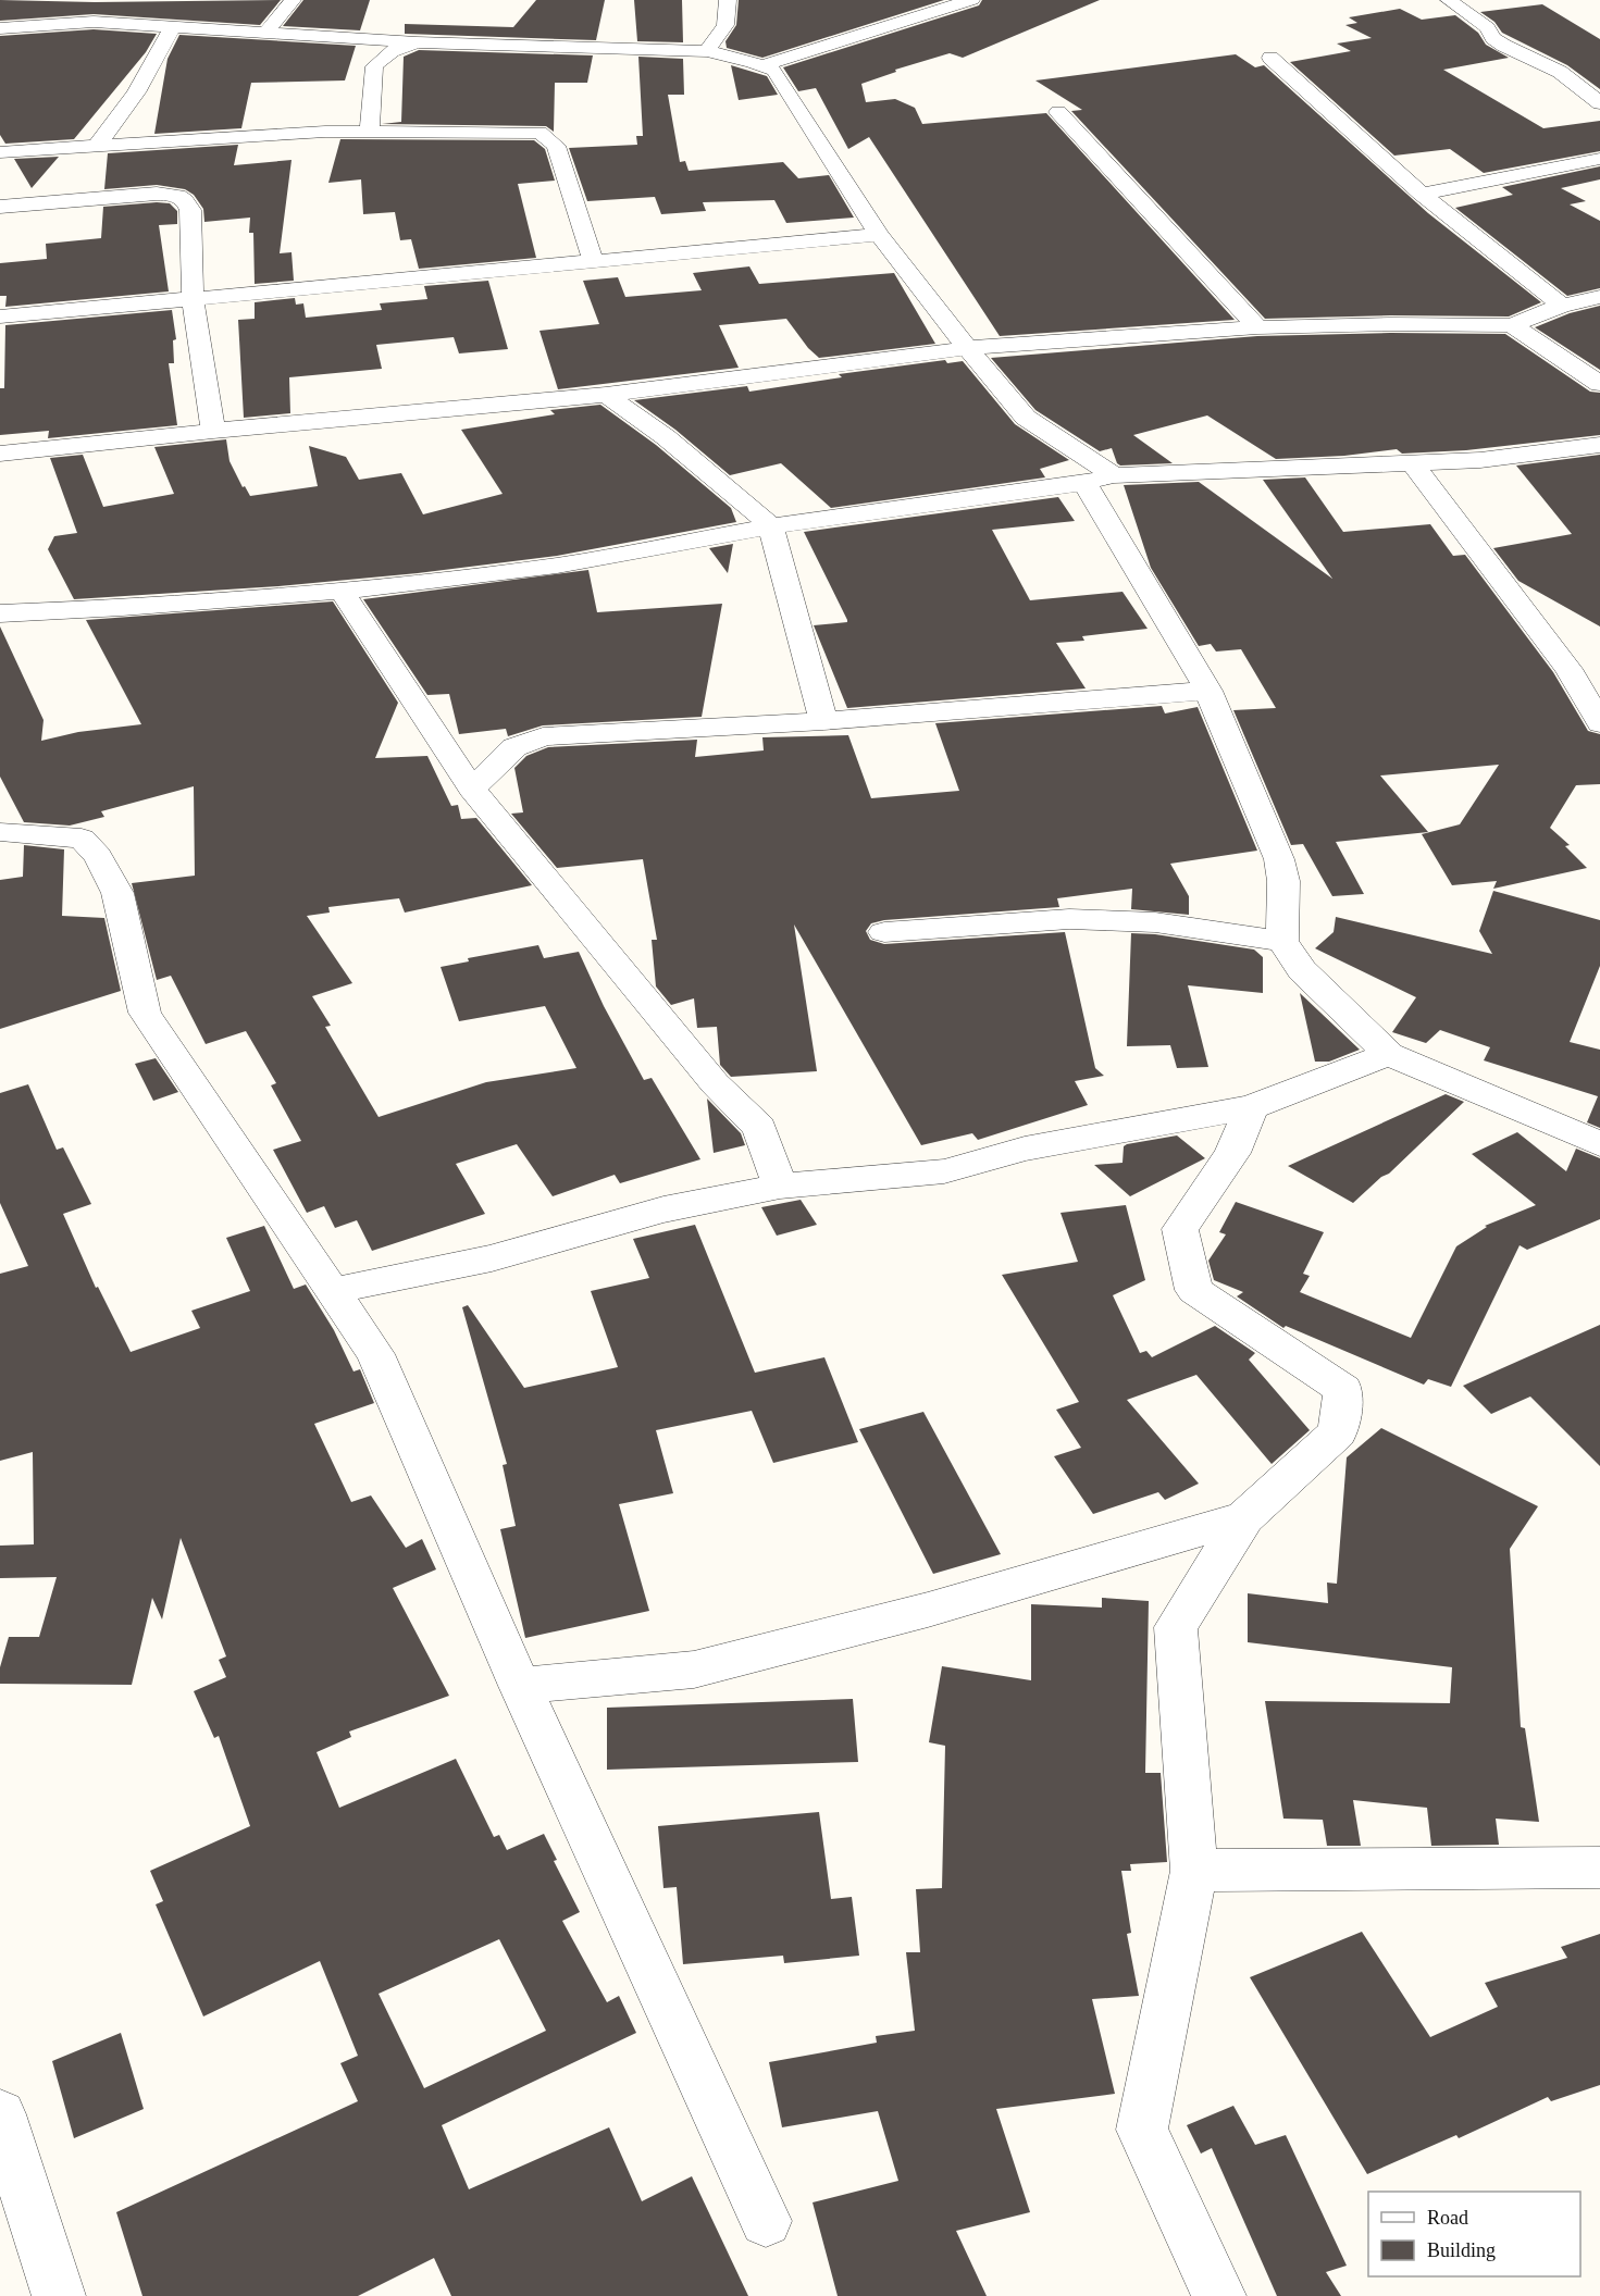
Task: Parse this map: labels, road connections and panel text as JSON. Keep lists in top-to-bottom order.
{
  "legend": ["Road", "Building"]
}
